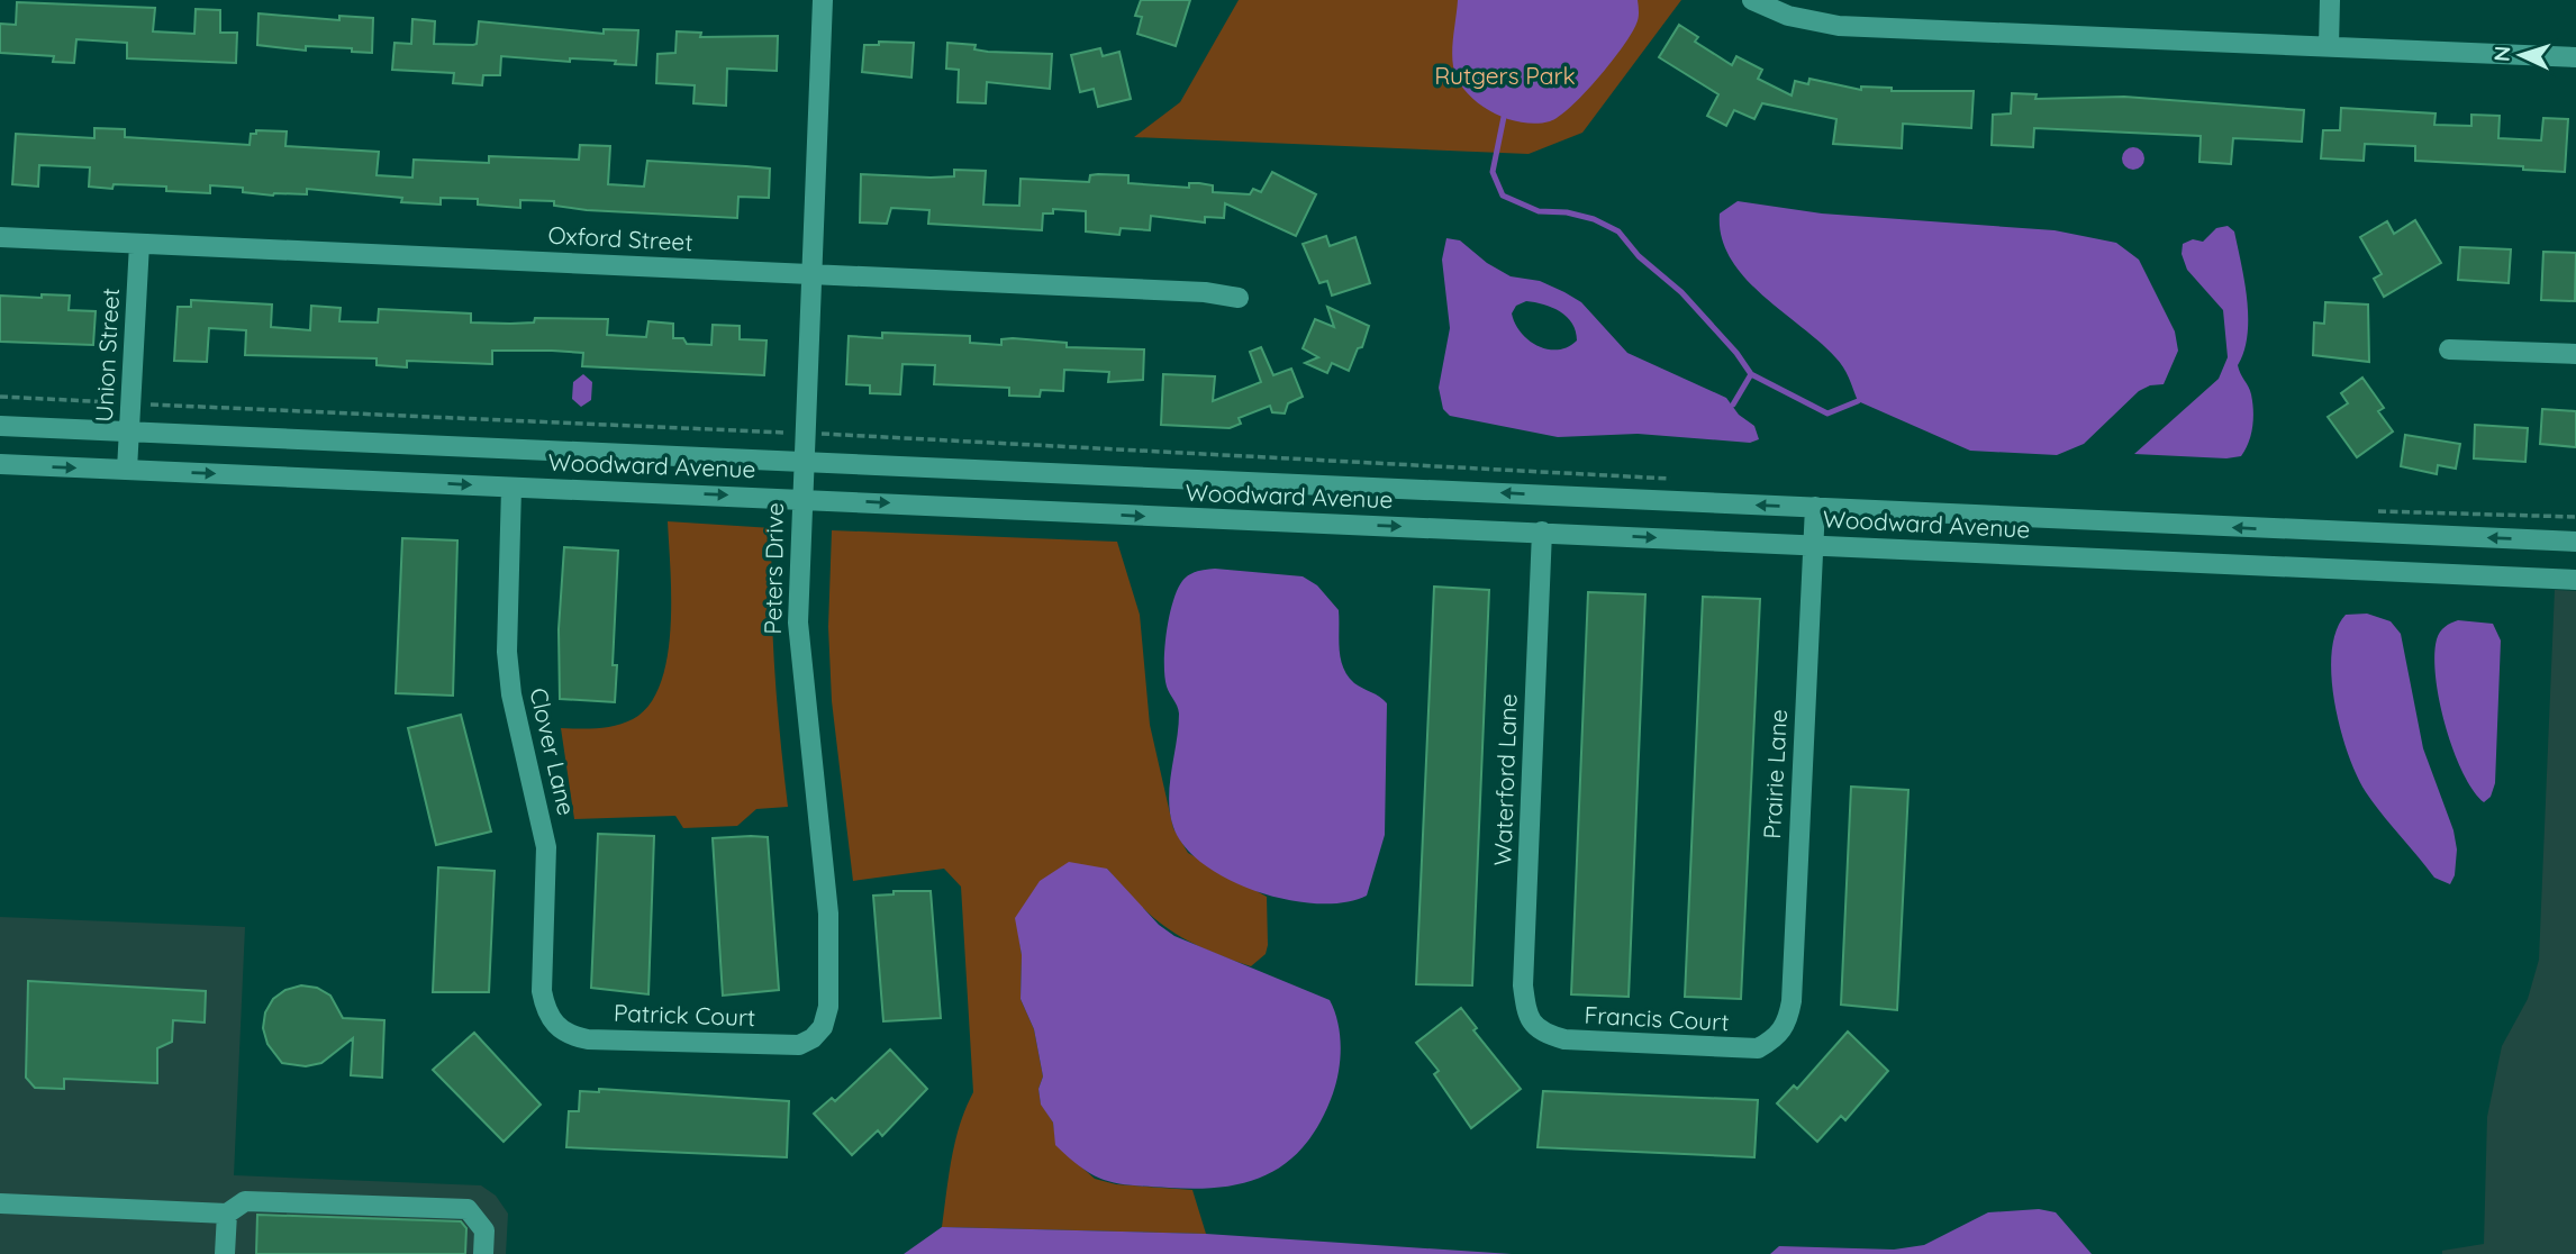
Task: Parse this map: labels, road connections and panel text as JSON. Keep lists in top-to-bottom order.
{
  "streets": {
    "street": [
      "Oxford Street",
      "Union Street",
      "Woodward Avenue",
      "Peters Drive",
      "Clover Lane",
      "Prairie Lane",
      "Waterford Lane",
      "Patrick Court",
      "Francis Court"
    ]
  },
  "crossings": [
    ["Oxford Street", "Union Street"],
    ["Oxford Street", "Peters Drive"],
    ["Union Street", "Woodward Avenue"],
    ["Woodward Avenue", "Peters Drive"],
    ["Woodward Avenue", "Clover Lane"],
    ["Woodward Avenue", "Prairie Lane"],
    ["Woodward Avenue", "Waterford Lane"],
    ["Peters Drive", "Patrick Court"],
    ["Clover Lane", "Patrick Court"],
    ["Prairie Lane", "Francis Court"],
    ["Waterford Lane", "Francis Court"]
  ],
  "parks": ["Rutgers Park"],
  "north": "left"
}
